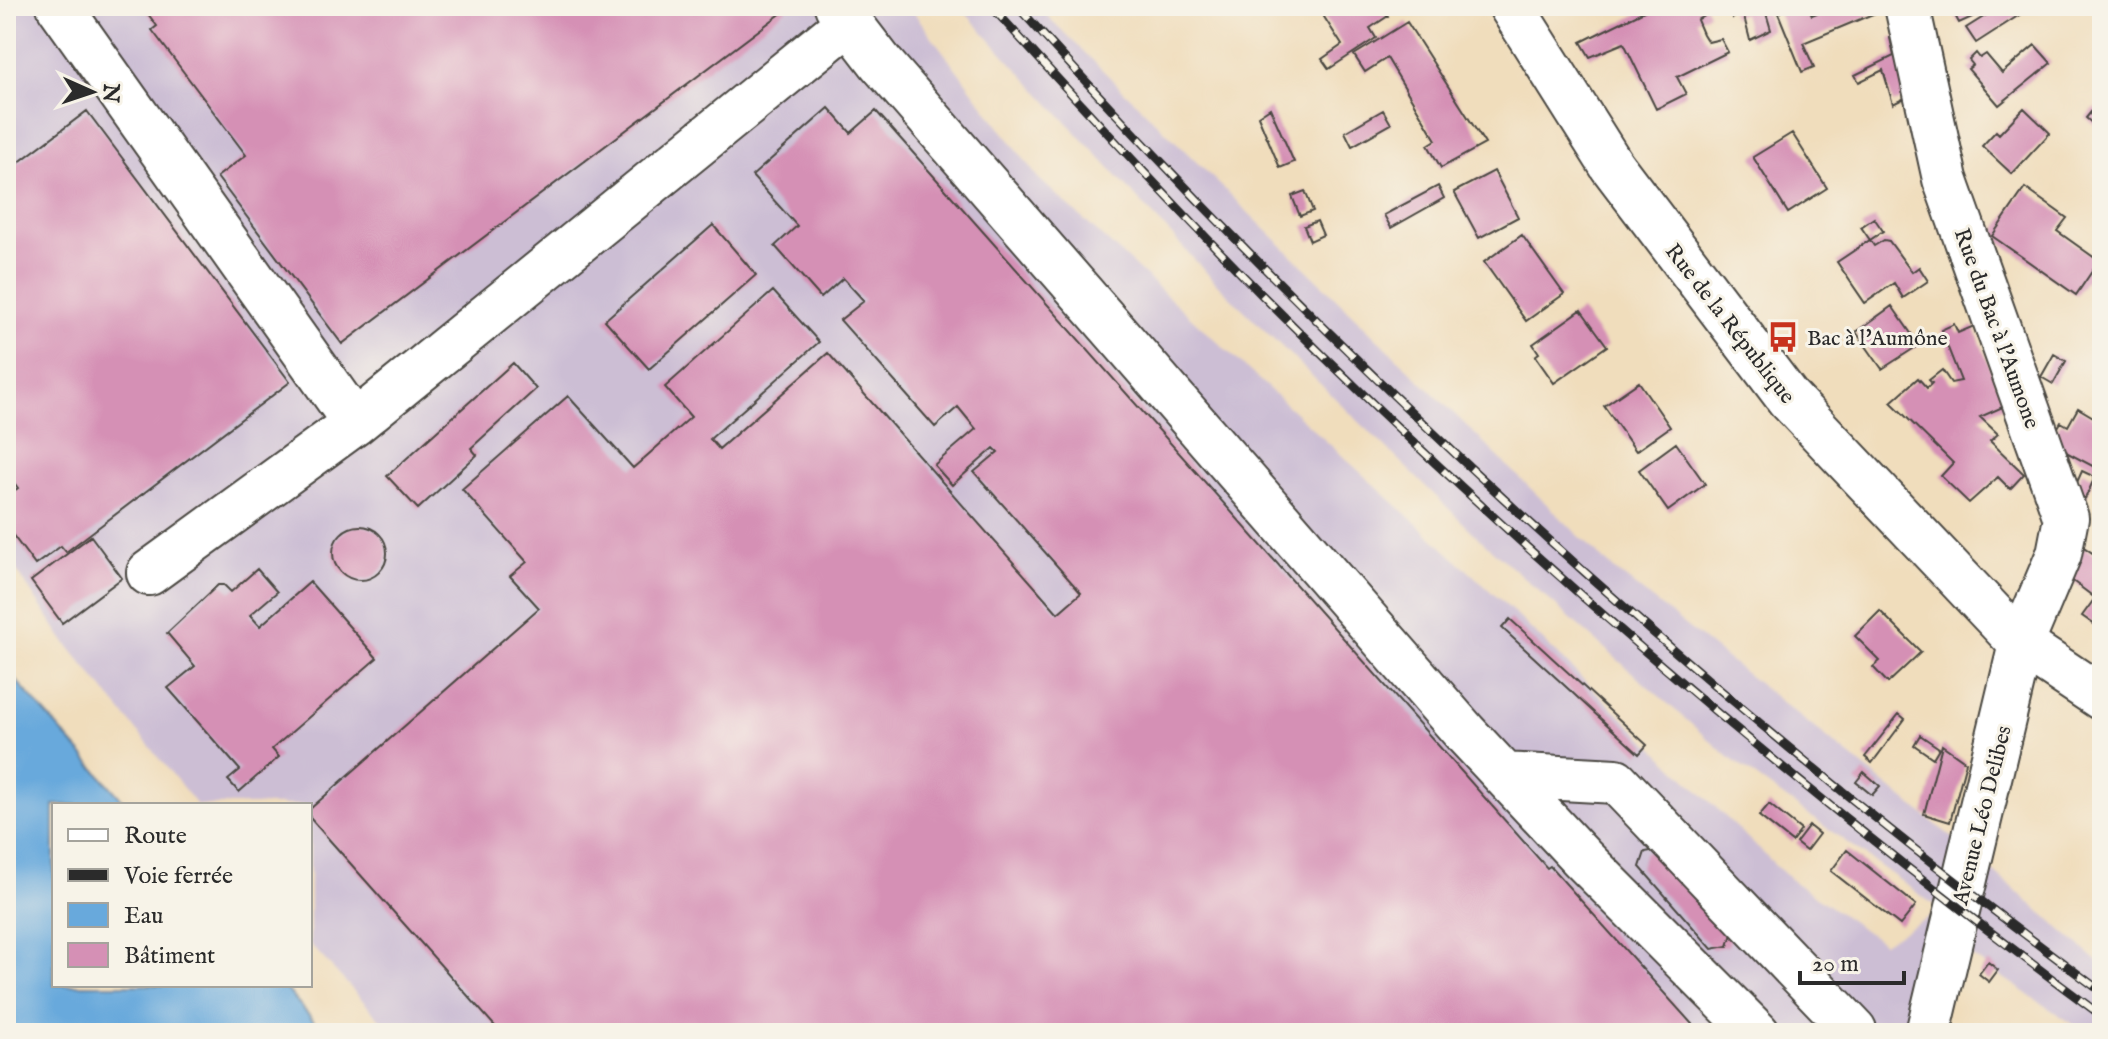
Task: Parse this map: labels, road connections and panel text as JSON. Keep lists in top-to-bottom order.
{
  "streets": {
    "main road": ["Rue de la République", "Rue du Bac à l'Aumone", "Avenue Léo Delibes"]
  },
  "crossings": [
    ["Rue de la République", "Rue du Bac à l'Aumone"],
    ["Rue de la République", "Avenue Léo Delibes"],
    ["Rue du Bac à l'Aumone", "Avenue Léo Delibes"]
  ],
  "places": {
    "bus stop": ["Bac à l'Aumône"]
  },
  "legend": [
    "Route",
    "Voie ferrée",
    "Eau",
    "Bâtiment"
  ],
  "scale_bar": "20 m",
  "north": "right"
}
